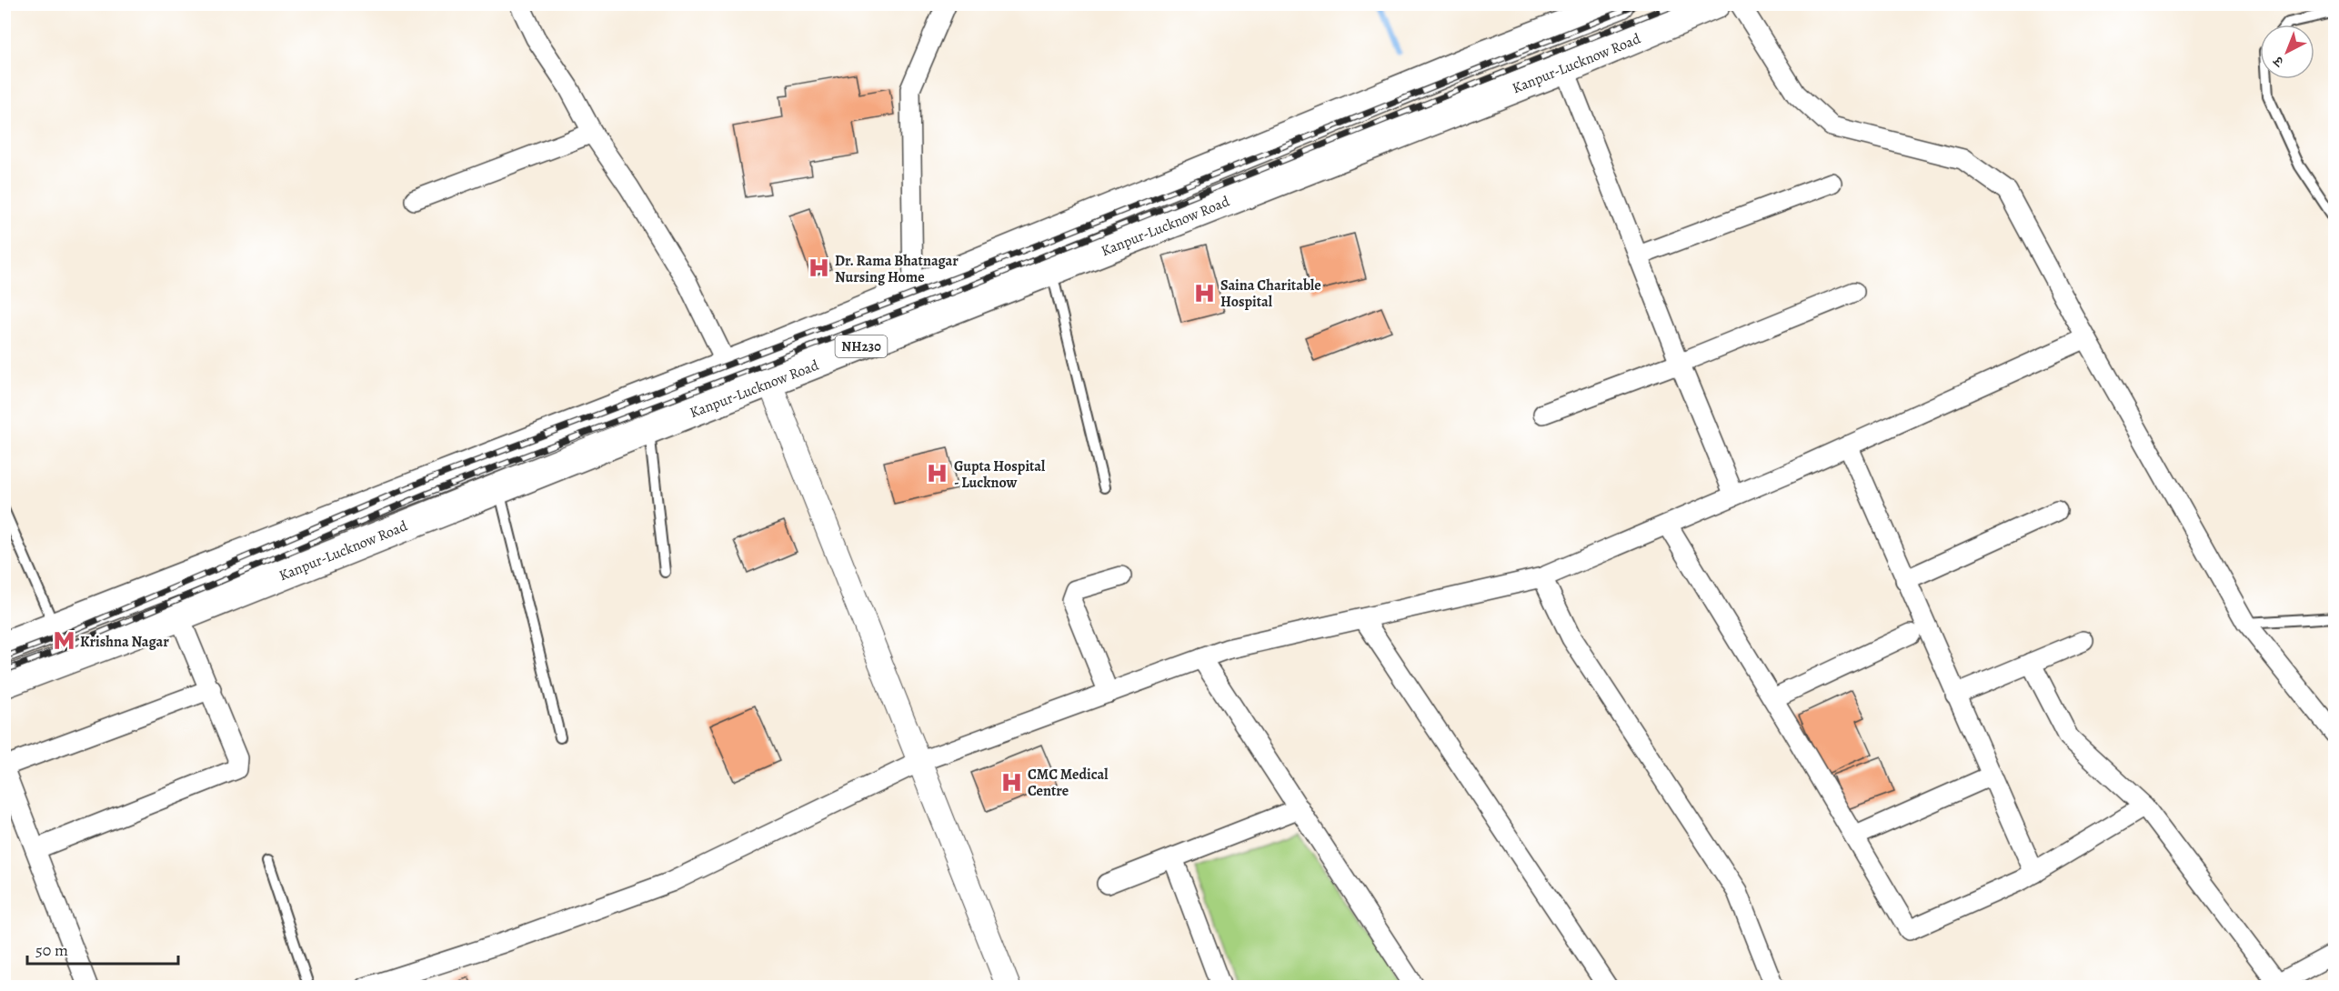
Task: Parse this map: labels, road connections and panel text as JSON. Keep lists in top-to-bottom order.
{
  "streets": {
    "highway": ["Kanpur-Lucknow Road", "NH230"]
  },
  "places": {
    "hospital": [
      "Dr. Rama Bhatnagar Nursing Home",
      "Saina Charitable Hospital",
      "Gupta Hospital - Lucknow",
      "CMC Medical Centre"
    ],
    "metro station": ["Krishna Nagar"]
  },
  "scale_bar": "50 m",
  "north": "bottom left"
}
